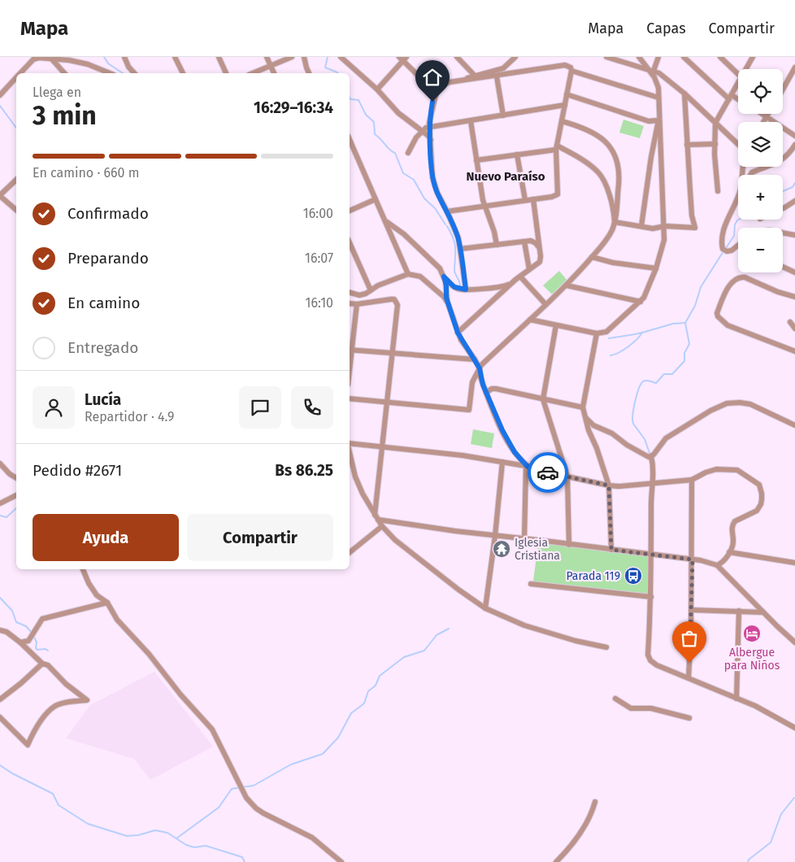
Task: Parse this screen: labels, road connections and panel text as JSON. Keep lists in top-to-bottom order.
{
  "districts": ["Nuevo Paraíso"],
  "places": {
    "temple": ["Iglesia Cristiana"],
    "bus stop": ["Parada 119"],
    "hotel": ["Albergue para Niños"]
  },
  "page": {
    "header": "Mapa",
    "nav": ["Mapa", "Capas", "Compartir"],
    "map_buttons": ["+", "−"],
    "heading": ["3 min", "Llega en", "16:29–16:34"],
    "panel": [
      "Lucía",
      "Repartidor · 4.9",
      "Pedido #2671",
      "Bs 86.25"
    ],
    "bar": "En camino · 660 m",
    "list": [
      ["Confirmado", "16:00"],
      ["Preparando", "16:07"],
      ["En camino", "16:10"],
      "Entregado"
    ],
    "buttons": ["Ayuda", "Compartir"]
  }
}
